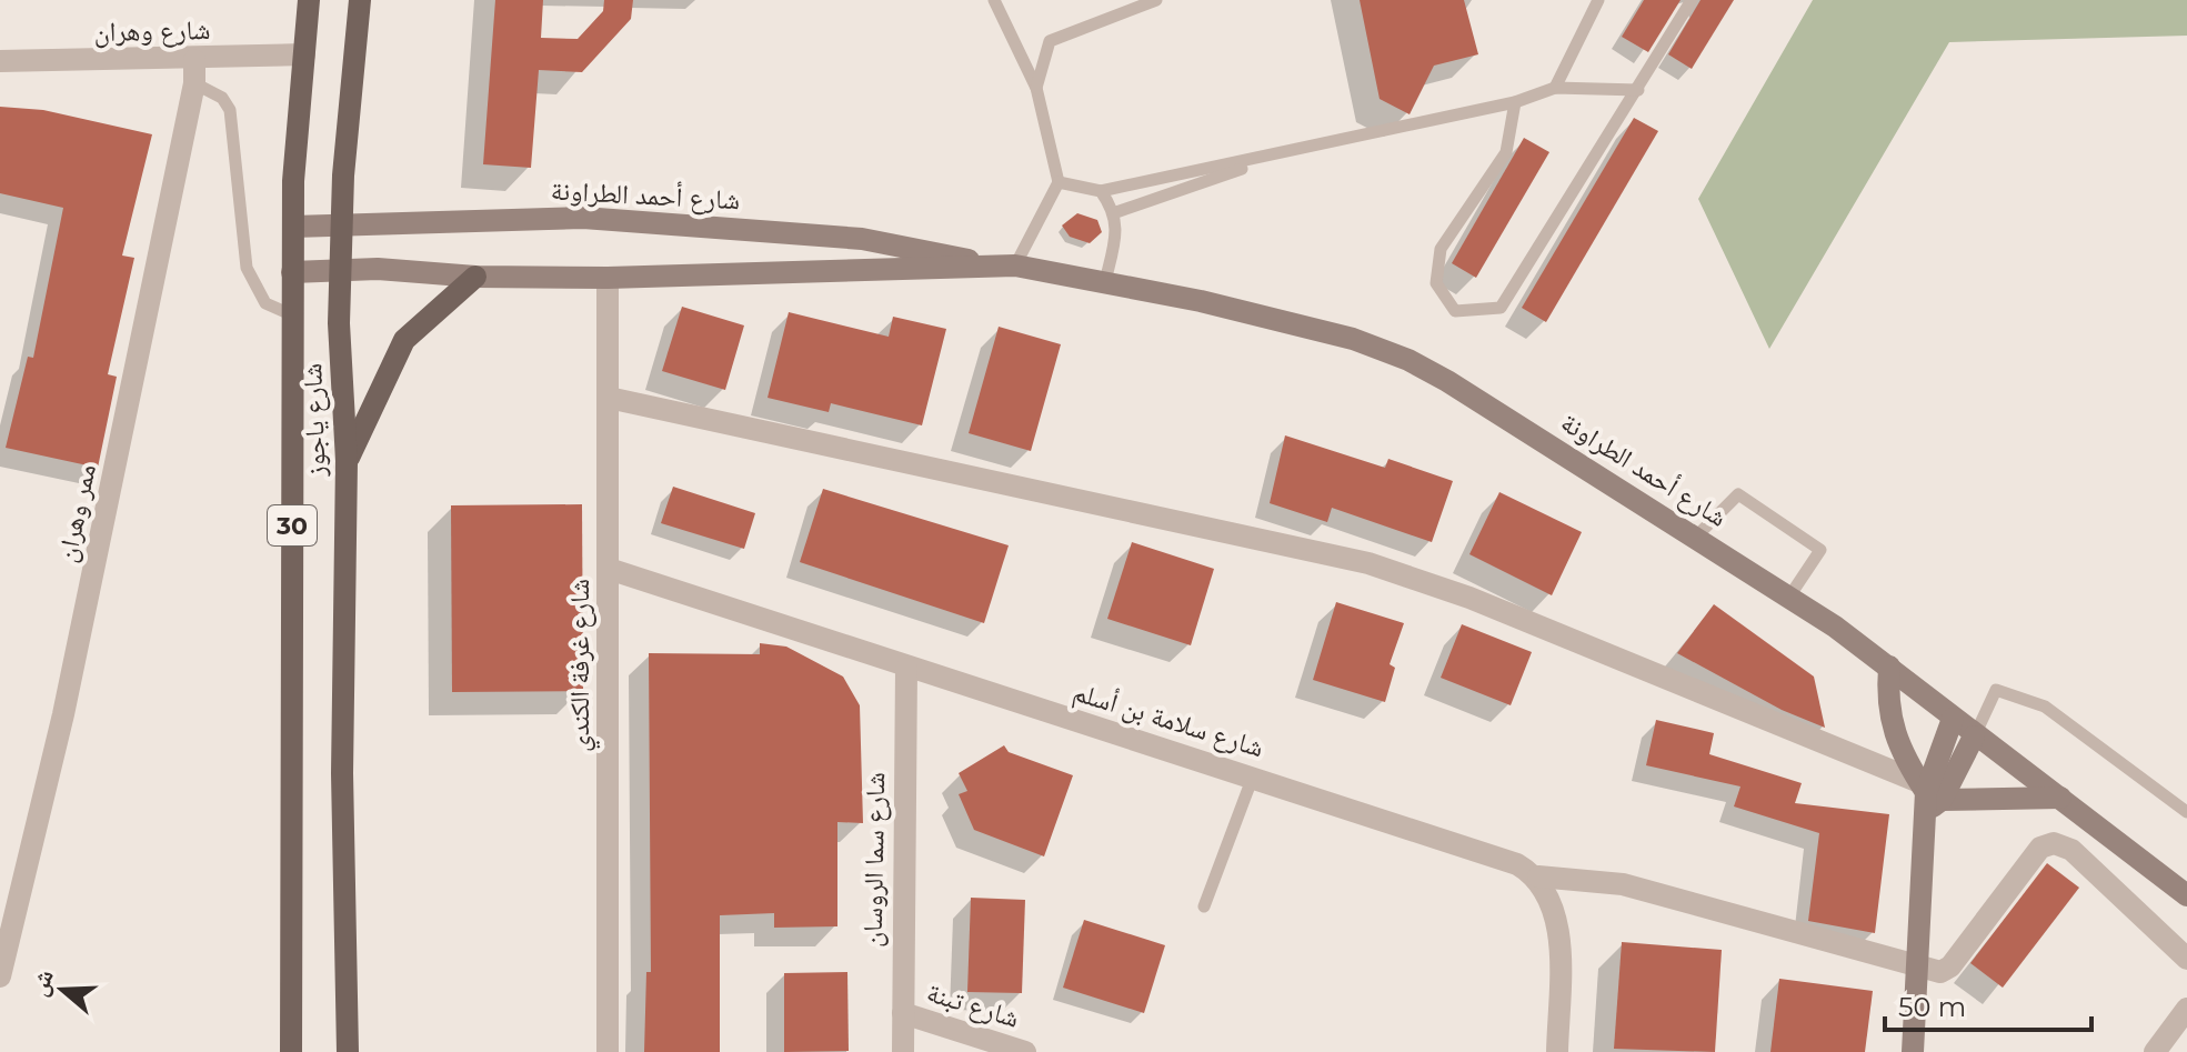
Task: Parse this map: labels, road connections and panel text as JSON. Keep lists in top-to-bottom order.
{
  "streets": {
    "main road": ["شارع ياجوز", "30"],
    "street": [
      "شارع وهران",
      "شارع أحمد الطراونة",
      "ممر وهران",
      "شارع غرفة الكندي",
      "شارع سلامة بن أسلم",
      "شارع سما الروسان",
      "شارع تبنة"
    ]
  },
  "crossings": [
    ["شارع وهران", "شارع ياجوز"],
    ["شارع وهران", "ممر وهران"],
    ["شارع أحمد الطراونة", "شارع ياجوز"],
    ["شارع أحمد الطراونة", "شارع غرفة الكندي"],
    ["شارع غرفة الكندي", "شارع سلامة بن أسلم"],
    ["شارع سلامة بن أسلم", "شارع سما الروسان"],
    ["شارع سما الروسان", "شارع تبنة"]
  ],
  "scale_bar": "50 m",
  "north": "left"
}
